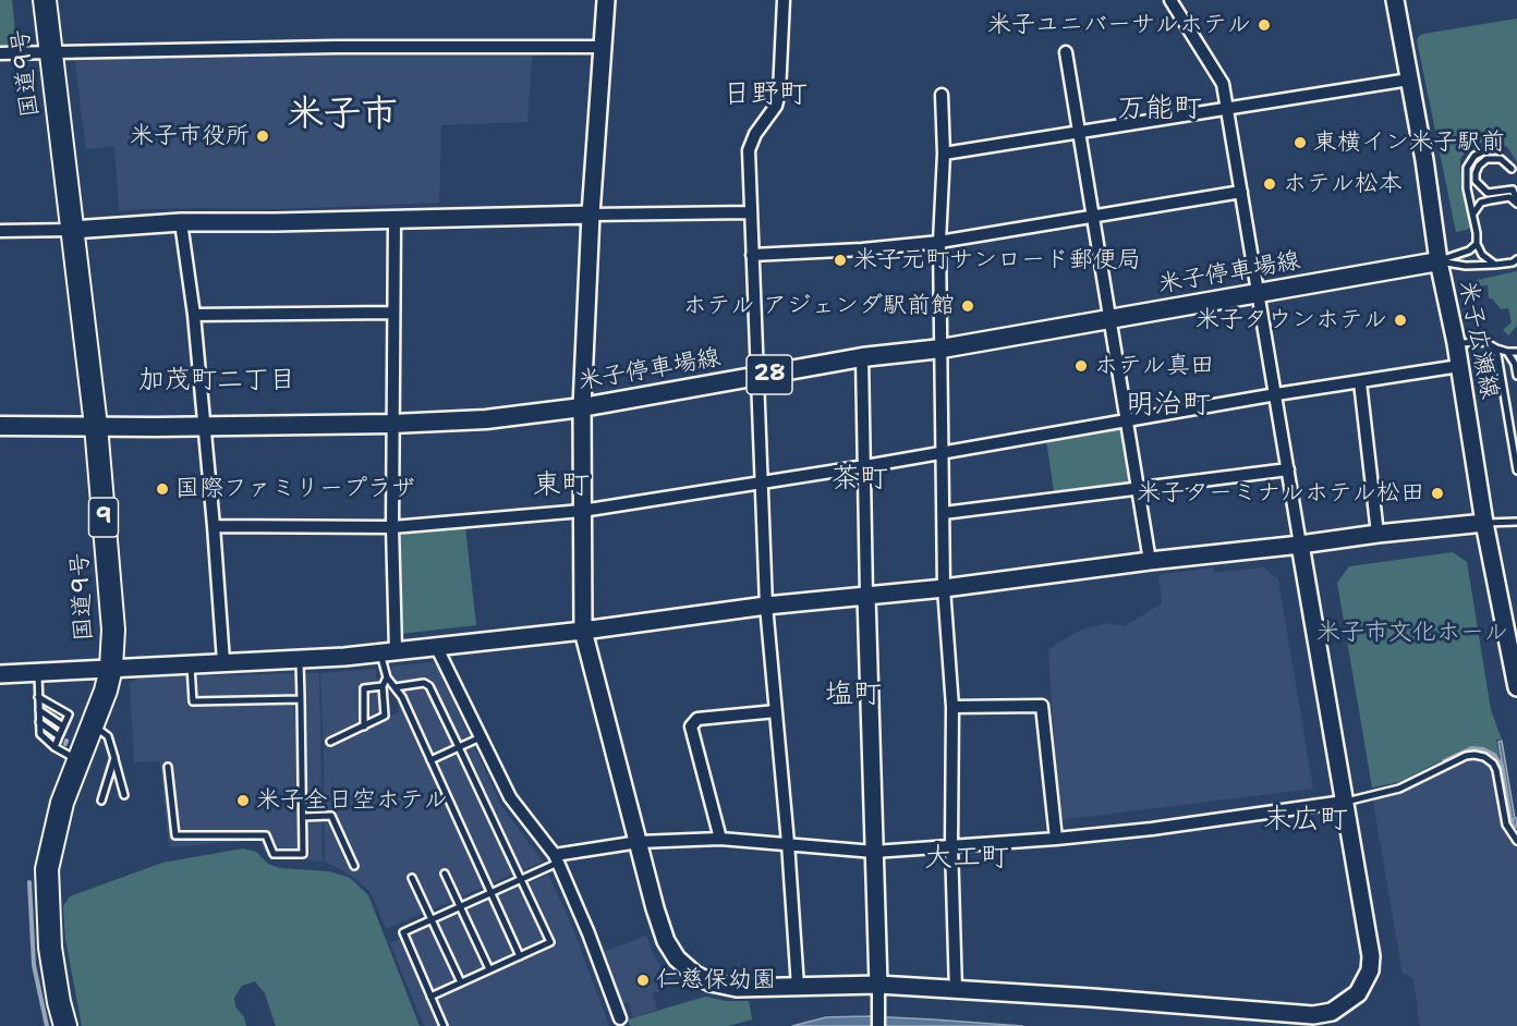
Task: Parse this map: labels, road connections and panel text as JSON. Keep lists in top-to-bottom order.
{
  "streets": {
    "highway": ["国道9号", "9"],
    "main road": ["米子停車場線", "28"],
    "street": ["米子広瀬線"]
  },
  "crossings": [
    ["国道9号", "米子停車場線"],
    ["米子停車場線", "米子広瀬線"]
  ],
  "districts": [
    "日野町",
    "万能町",
    "米子市",
    "加茂町二丁目",
    "明治町",
    "茶町",
    "東町",
    "塩町",
    "末広町",
    "大工町"
  ],
  "parks": ["米子市文化ホール"],
  "places": [
    "米子ユニバーサルホテル",
    "米子市役所",
    "東横イン米子駅前",
    "ホテル松本",
    "米子元町サンロード郵便局",
    "ホテル アジェンダ駅前館",
    "米子タウンホテル",
    "ホテル真田",
    "国際ファミリープラザ",
    "米子ターミナルホテル松田",
    "米子全日空ホテル",
    "仁慈保幼園"
  ]
}
